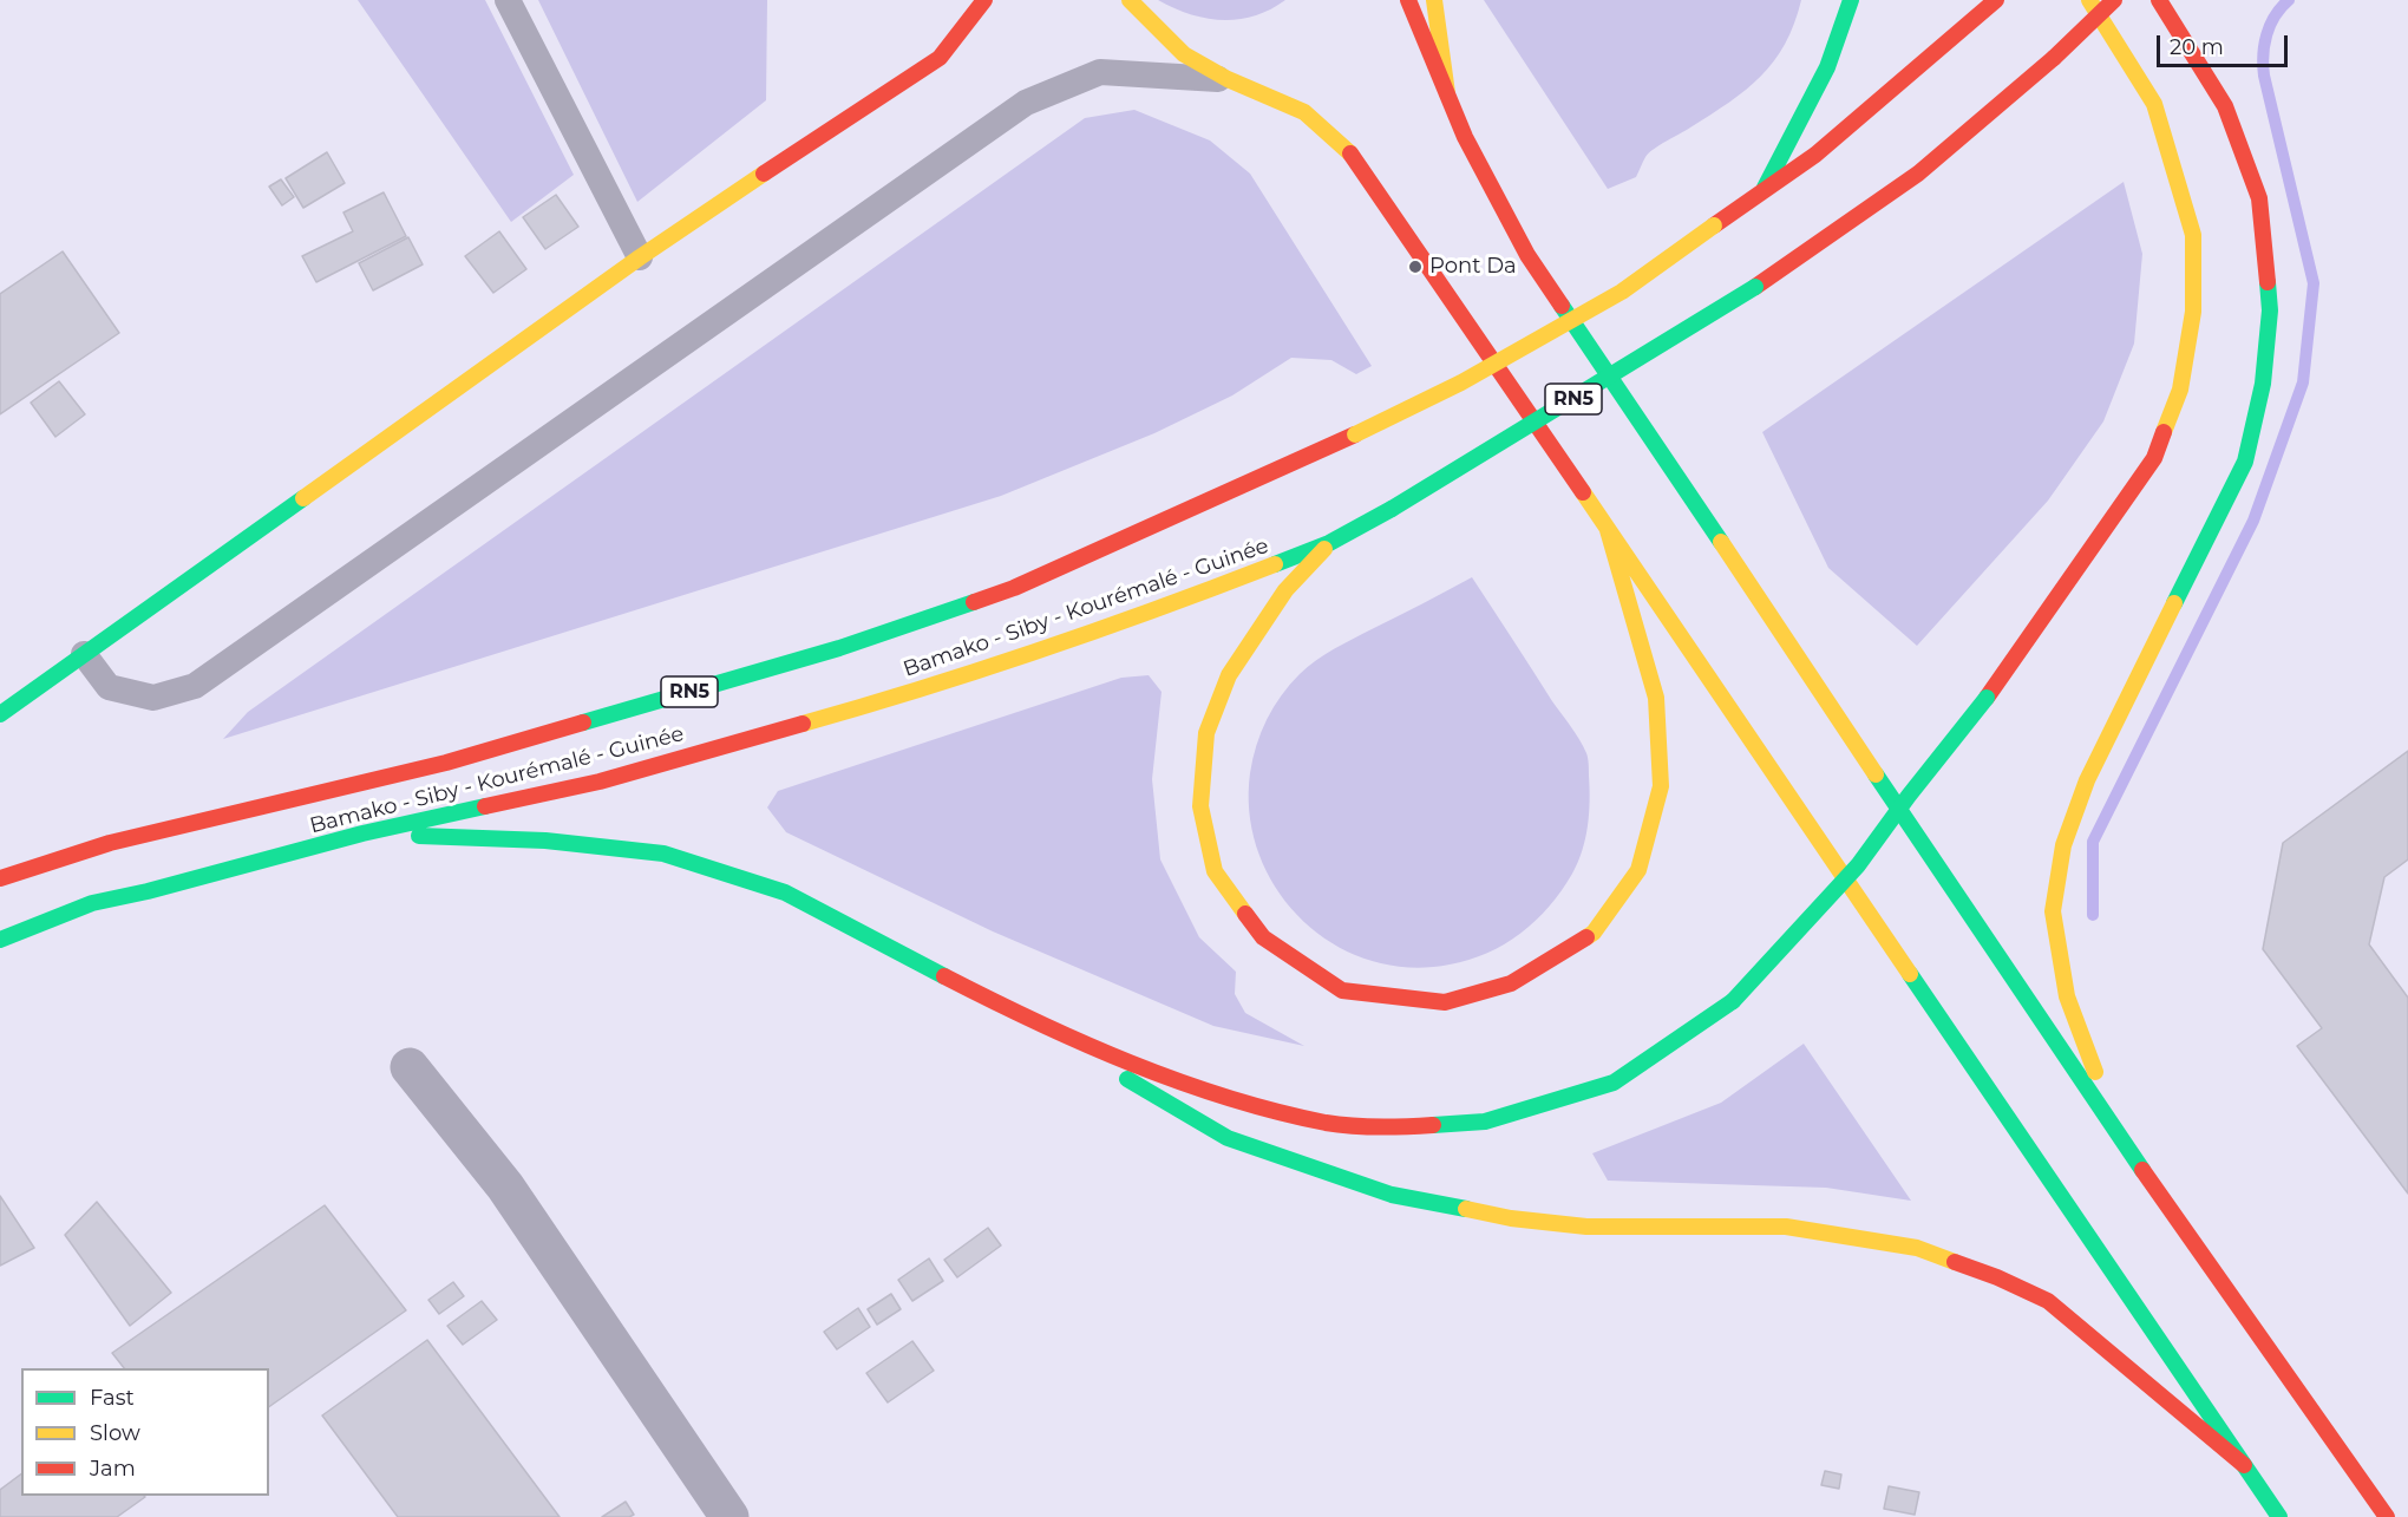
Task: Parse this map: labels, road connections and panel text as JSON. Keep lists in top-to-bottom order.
{
  "streets": {
    "main road": ["RN5", "Bamako - Siby - Kourémalé - Guinée"]
  },
  "places": ["Pont Da"],
  "legend": ["Fast", "Slow", "Jam"],
  "scale_bar": "20 m"
}
